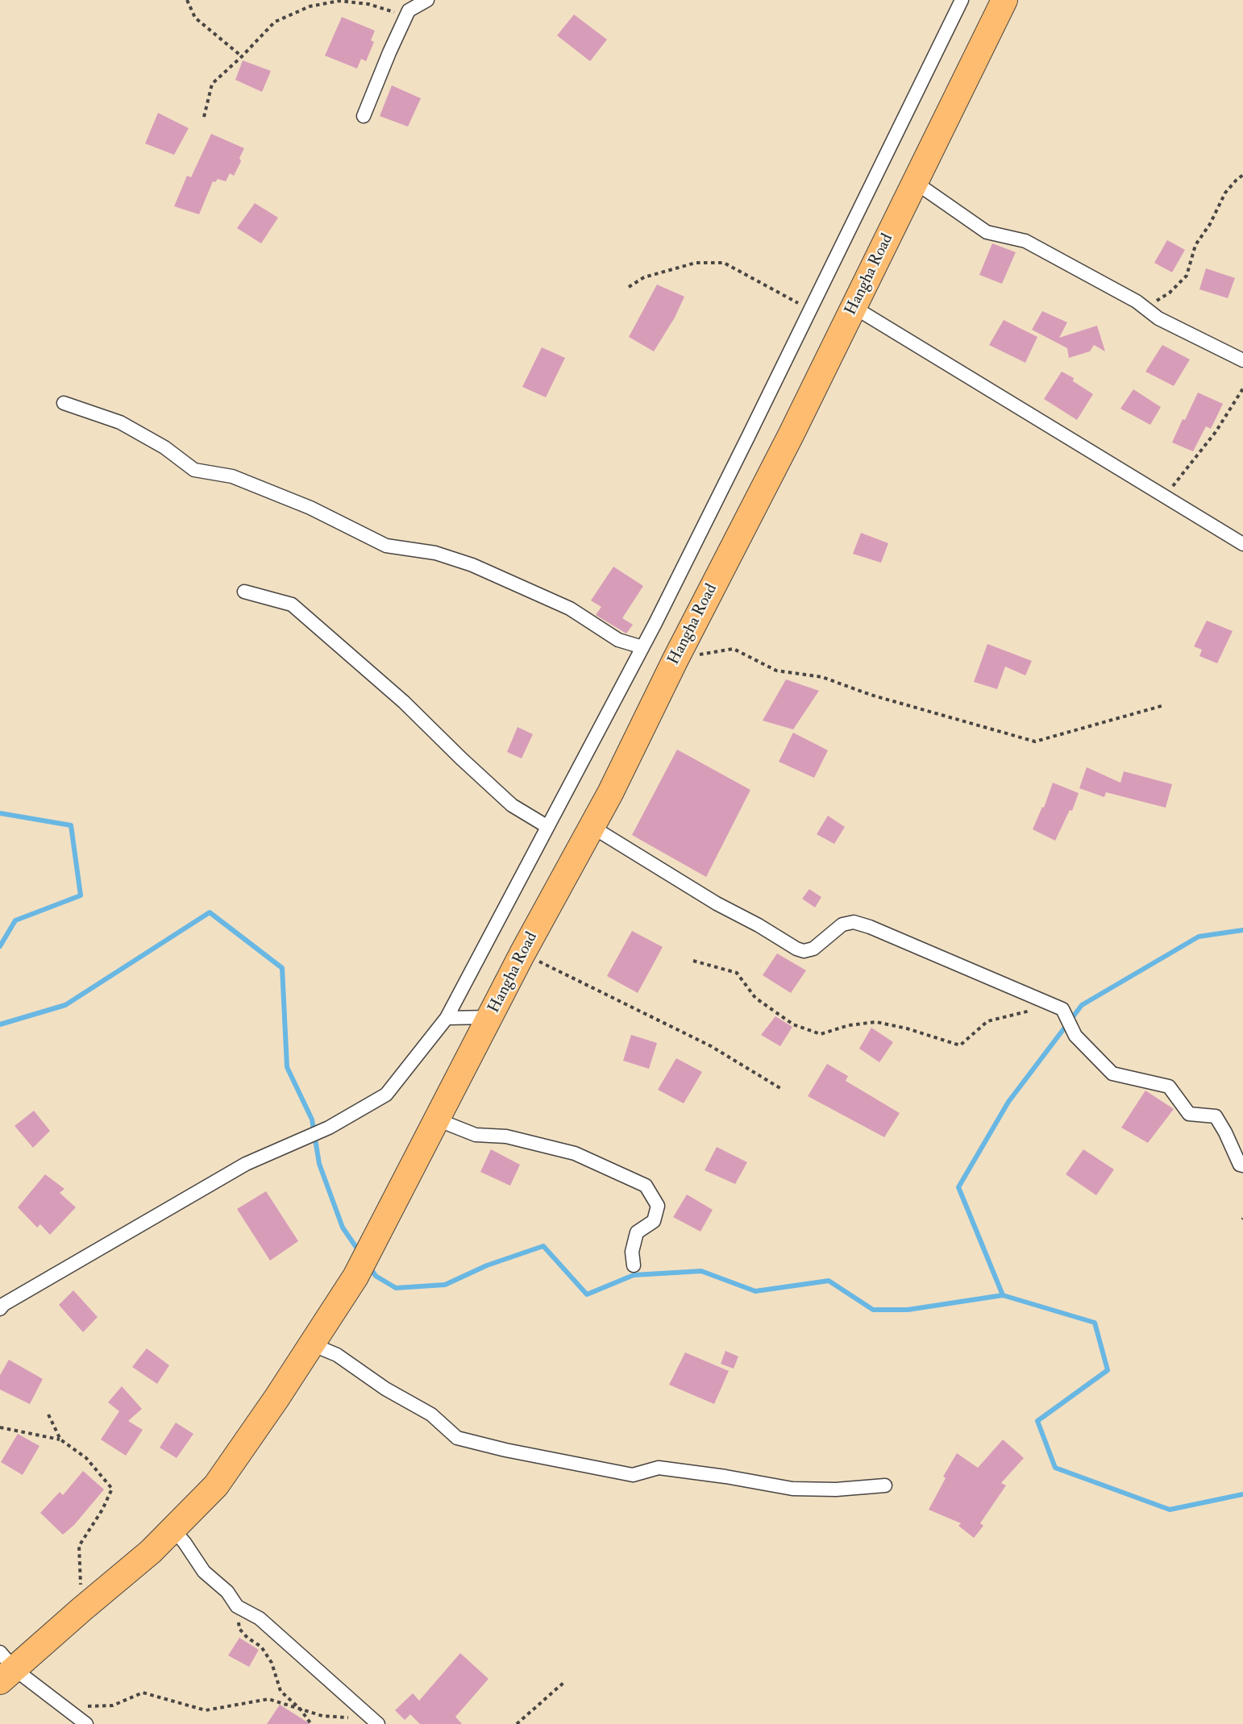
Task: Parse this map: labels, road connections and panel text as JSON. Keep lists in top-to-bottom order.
{
  "streets": {
    "highway": ["Hangha Road"]
  }
}
